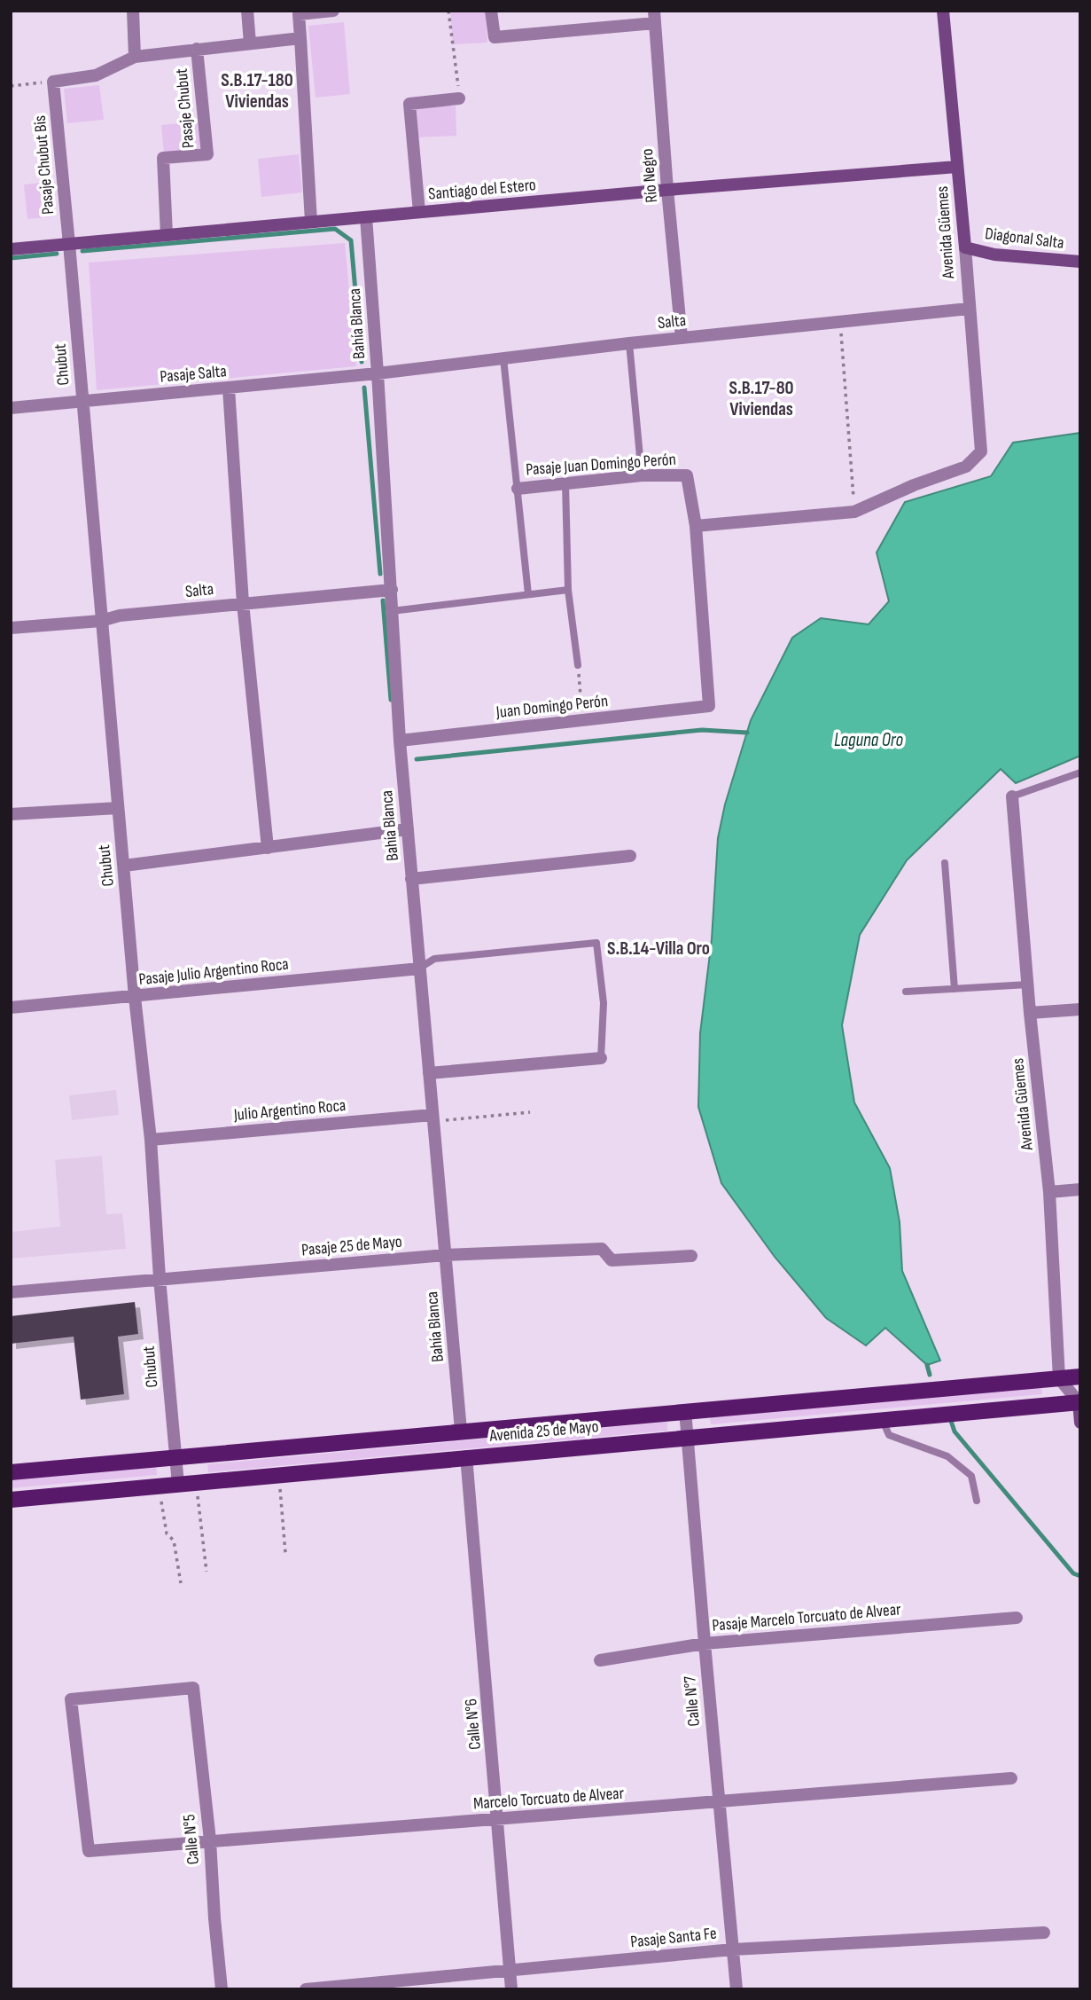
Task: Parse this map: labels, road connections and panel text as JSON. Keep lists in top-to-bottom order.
{
  "streets": {
    "main road": ["Avenida 25 de Mayo"],
    "street": [
      "Pasaje Chubut",
      "Pasaje Chubut Bis",
      "Río Negro",
      "Santiago del Estero",
      "Avenida Güemes",
      "Diagonal Salta",
      "Salta",
      "Bahía Blanca",
      "Chubut",
      "Pasaje Salta",
      "Pasaje Juan Domingo Perón",
      "Juan Domingo Perón",
      "Pasaje Julio Argentino Roca",
      "Julio Argentino Roca",
      "Pasaje 25 de Mayo",
      "Pasaje Marcelo Torcuato de Alvear",
      "Calle N°7",
      "Calle N°6",
      "Marcelo Torcuato de Alvear",
      "Calle N°5",
      "Pasaje Santa Fe"
    ]
  },
  "crossings": [
    ["Pasaje Chubut", "Santiago del Estero"],
    ["Pasaje Chubut Bis", "Santiago del Estero"],
    ["Pasaje Chubut Bis", "Chubut"],
    ["Río Negro", "Santiago del Estero"],
    ["Río Negro", "Salta"],
    ["Santiago del Estero", "Avenida Güemes"],
    ["Santiago del Estero", "Bahía Blanca"],
    ["Santiago del Estero", "Chubut"],
    ["Avenida Güemes", "Diagonal Salta"],
    ["Avenida Güemes", "Salta"],
    ["Avenida Güemes", "Avenida 25 de Mayo"],
    ["Salta", "Bahía Blanca"],
    ["Salta", "Chubut"],
    ["Salta", "Pasaje Salta"],
    ["Bahía Blanca", "Pasaje Salta"],
    ["Bahía Blanca", "Juan Domingo Perón"],
    ["Bahía Blanca", "Pasaje Julio Argentino Roca"],
    ["Bahía Blanca", "Julio Argentino Roca"],
    ["Bahía Blanca", "Pasaje 25 de Mayo"],
    ["Bahía Blanca", "Avenida 25 de Mayo"],
    ["Chubut", "Pasaje Salta"],
    ["Chubut", "Pasaje Julio Argentino Roca"],
    ["Chubut", "Julio Argentino Roca"],
    ["Chubut", "Pasaje 25 de Mayo"],
    ["Chubut", "Avenida 25 de Mayo"],
    ["Pasaje Juan Domingo Perón", "Juan Domingo Perón"],
    ["Avenida 25 de Mayo", "Calle N°7"],
    ["Avenida 25 de Mayo", "Calle N°6"],
    ["Pasaje Marcelo Torcuato de Alvear", "Calle N°7"],
    ["Calle N°7", "Marcelo Torcuato de Alvear"],
    ["Calle N°7", "Pasaje Santa Fe"],
    ["Calle N°6", "Marcelo Torcuato de Alvear"],
    ["Calle N°6", "Pasaje Santa Fe"],
    ["Marcelo Torcuato de Alvear", "Calle N°5"]
  ],
  "districts": ["S.B.17-180 Viviendas", "S.B.17-80 Viviendas", "S.B.14-Villa Oro"],
  "water": ["Laguna Oro"]
}
